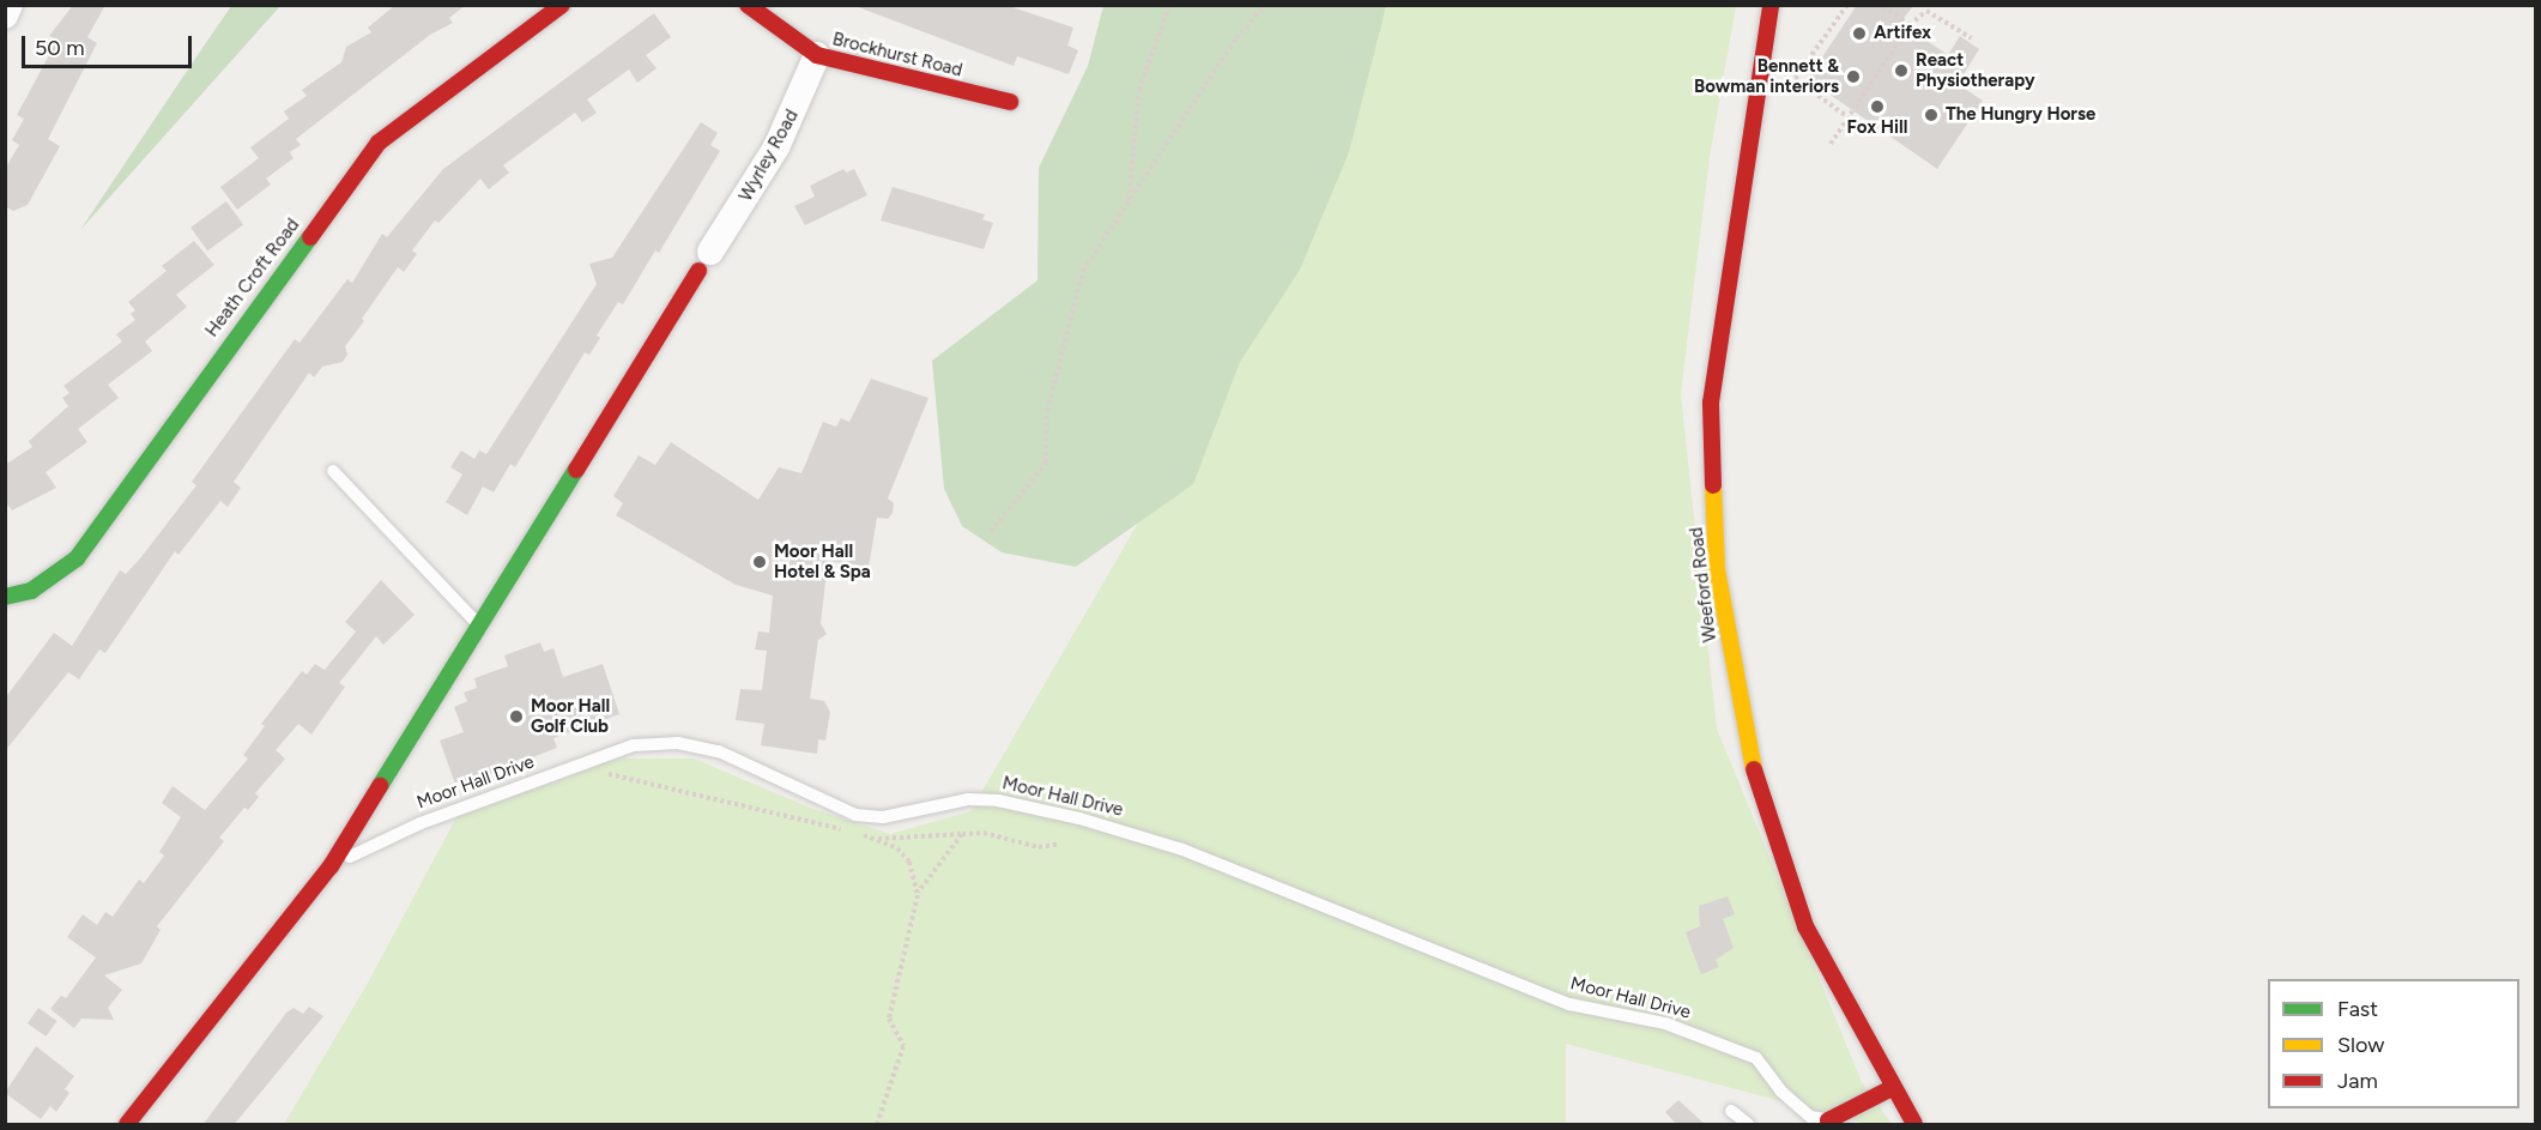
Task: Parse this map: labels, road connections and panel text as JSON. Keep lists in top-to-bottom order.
{
  "streets": {
    "street": [
      "Brockhurst Road",
      "Wyrley Road",
      "Heath Croft Road",
      "Weeford Road",
      "Moor Hall Drive"
    ]
  },
  "crossings": [
    ["Brockhurst Road", "Wyrley Road"],
    ["Weeford Road", "Moor Hall Drive"]
  ],
  "places": [
    "Artifex",
    "React Physiotherapy",
    "Bennett & Bowman interiors",
    "Fox Hill",
    "The Hungry Horse",
    "Moor Hall Hotel & Spa",
    "Moor Hall Golf Club"
  ],
  "legend": ["Fast", "Slow", "Jam"],
  "scale_bar": "50 m"
}
